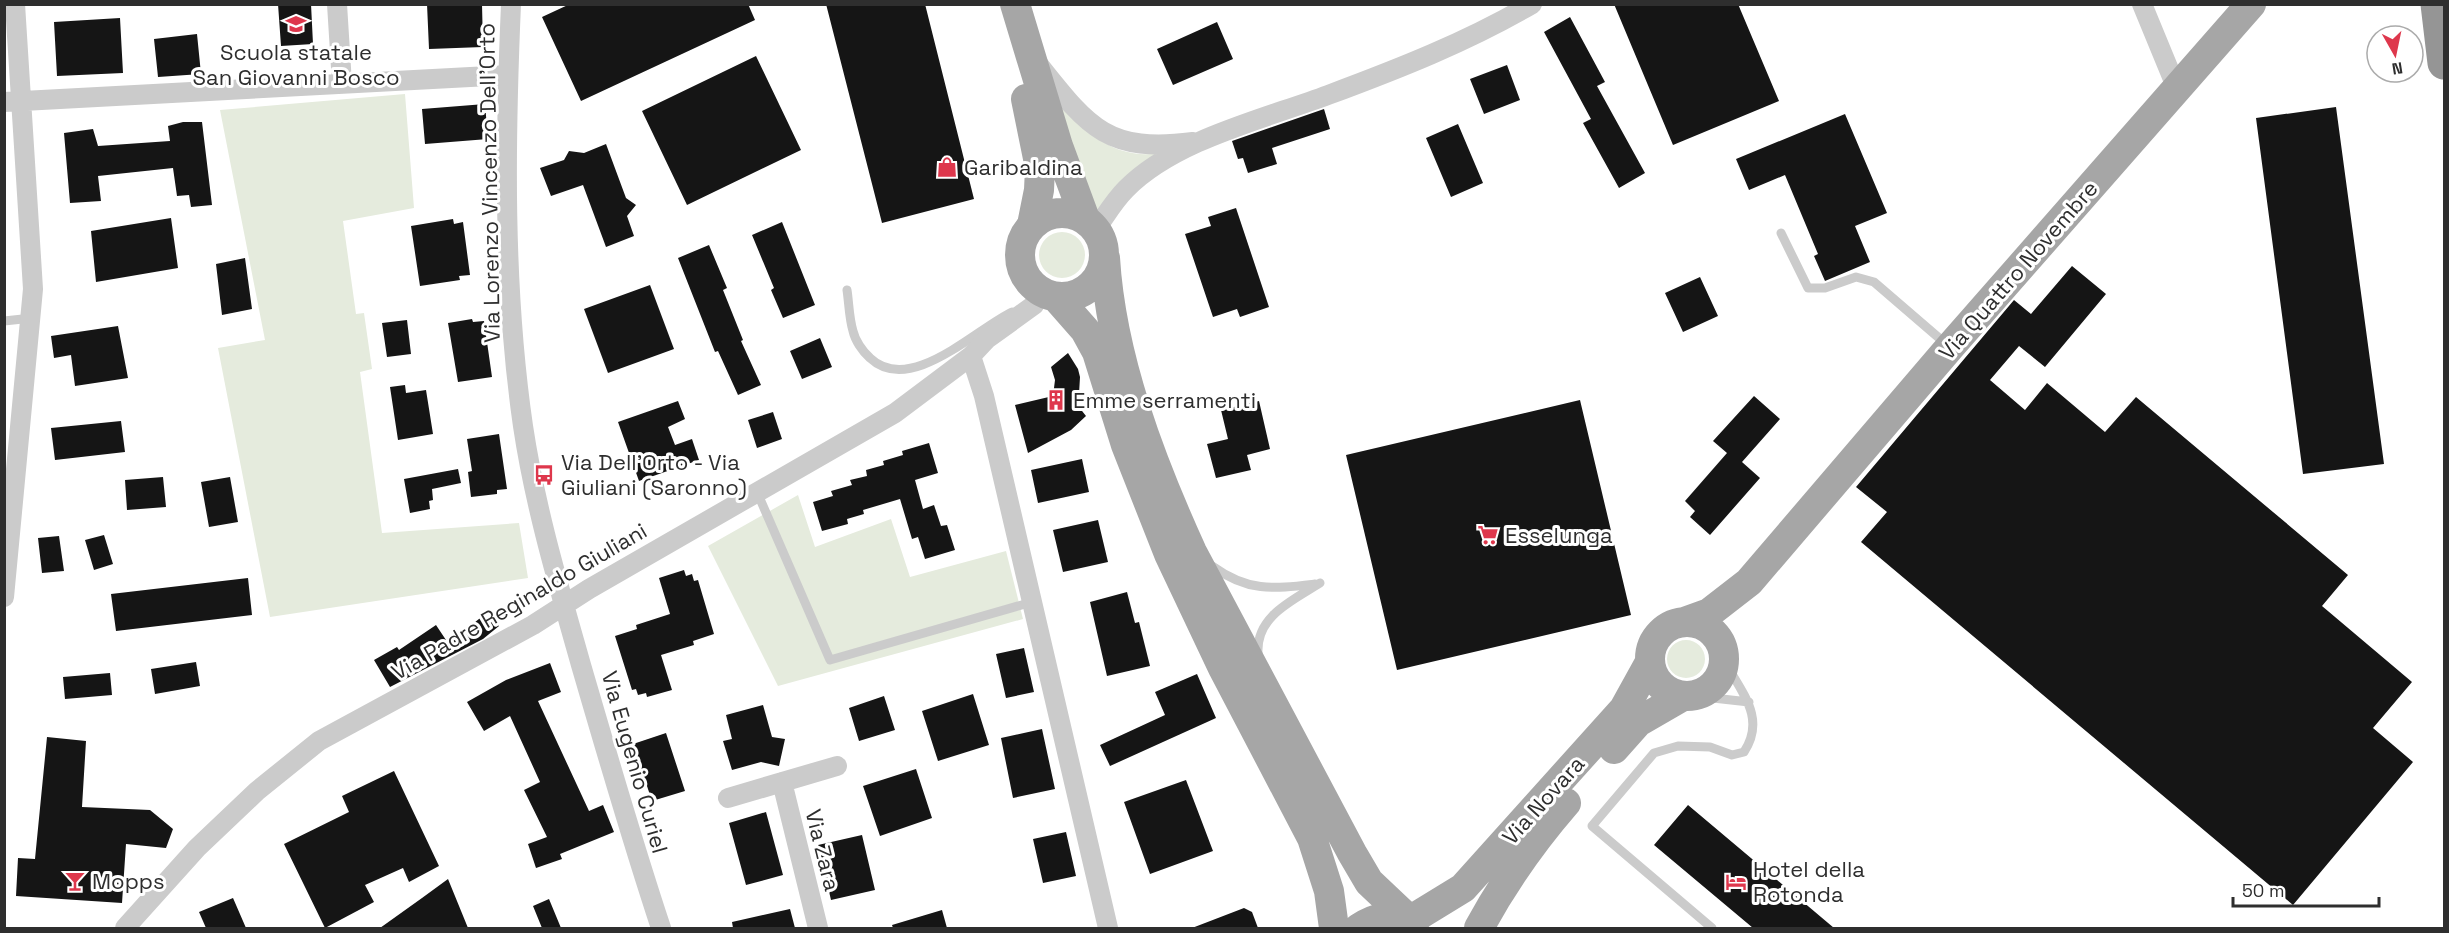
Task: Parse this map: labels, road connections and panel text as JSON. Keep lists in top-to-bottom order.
{
  "streets": {
    "main road": ["Via Quattro Novembre", "Via Novara"],
    "street": [
      "Via Lorenzo Vincenzo Dell'Orto",
      "Via Padre Reginaldo Giuliani",
      "Via Eugenio Curiel",
      "Via Zara"
    ]
  },
  "crossings": [
    ["Via Lorenzo Vincenzo Dell'Orto", "Via Padre Reginaldo Giuliani"],
    ["Via Lorenzo Vincenzo Dell'Orto", "Via Eugenio Curiel"],
    ["Via Quattro Novembre", "Via Novara"],
    ["Via Padre Reginaldo Giuliani", "Via Eugenio Curiel"]
  ],
  "places": {
    "school or university": ["Scuola statale San Giovanni Bosco"],
    "shop": ["Garibaldina"],
    "building": ["Emme serramenti"],
    "bus stop": ["Via Dell'Orto - Via Giuliani (Saronno)"],
    "supermarket": ["Esselunga"],
    "bar": ["Mopps"],
    "hotel": ["Hotel della Rotonda"]
  },
  "scale_bar": "50 m",
  "north": "bottom"
}
